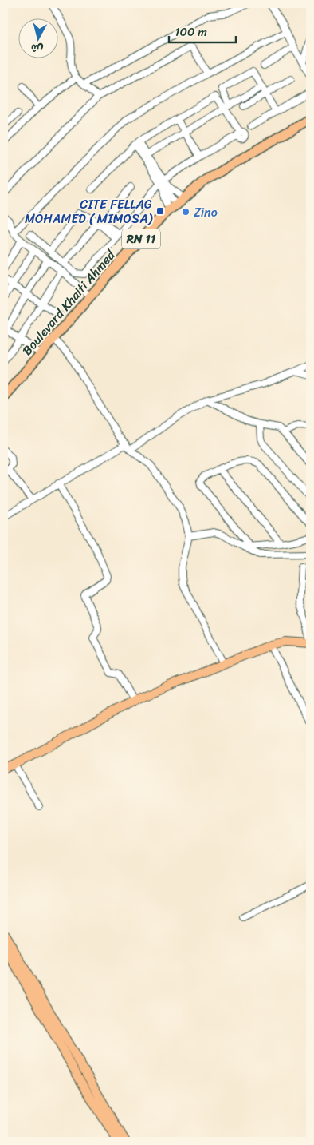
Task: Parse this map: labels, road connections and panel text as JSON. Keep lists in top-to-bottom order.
{
  "streets": {
    "highway": ["RN 11", "Boulevard Khaiti Ahmed"]
  },
  "places": {
    "transit": ["CITE FELLAG MOHAMED ( MIMOSA)"],
    "other": ["Zino"]
  },
  "scale_bar": "100 m",
  "north": "bottom"
}
